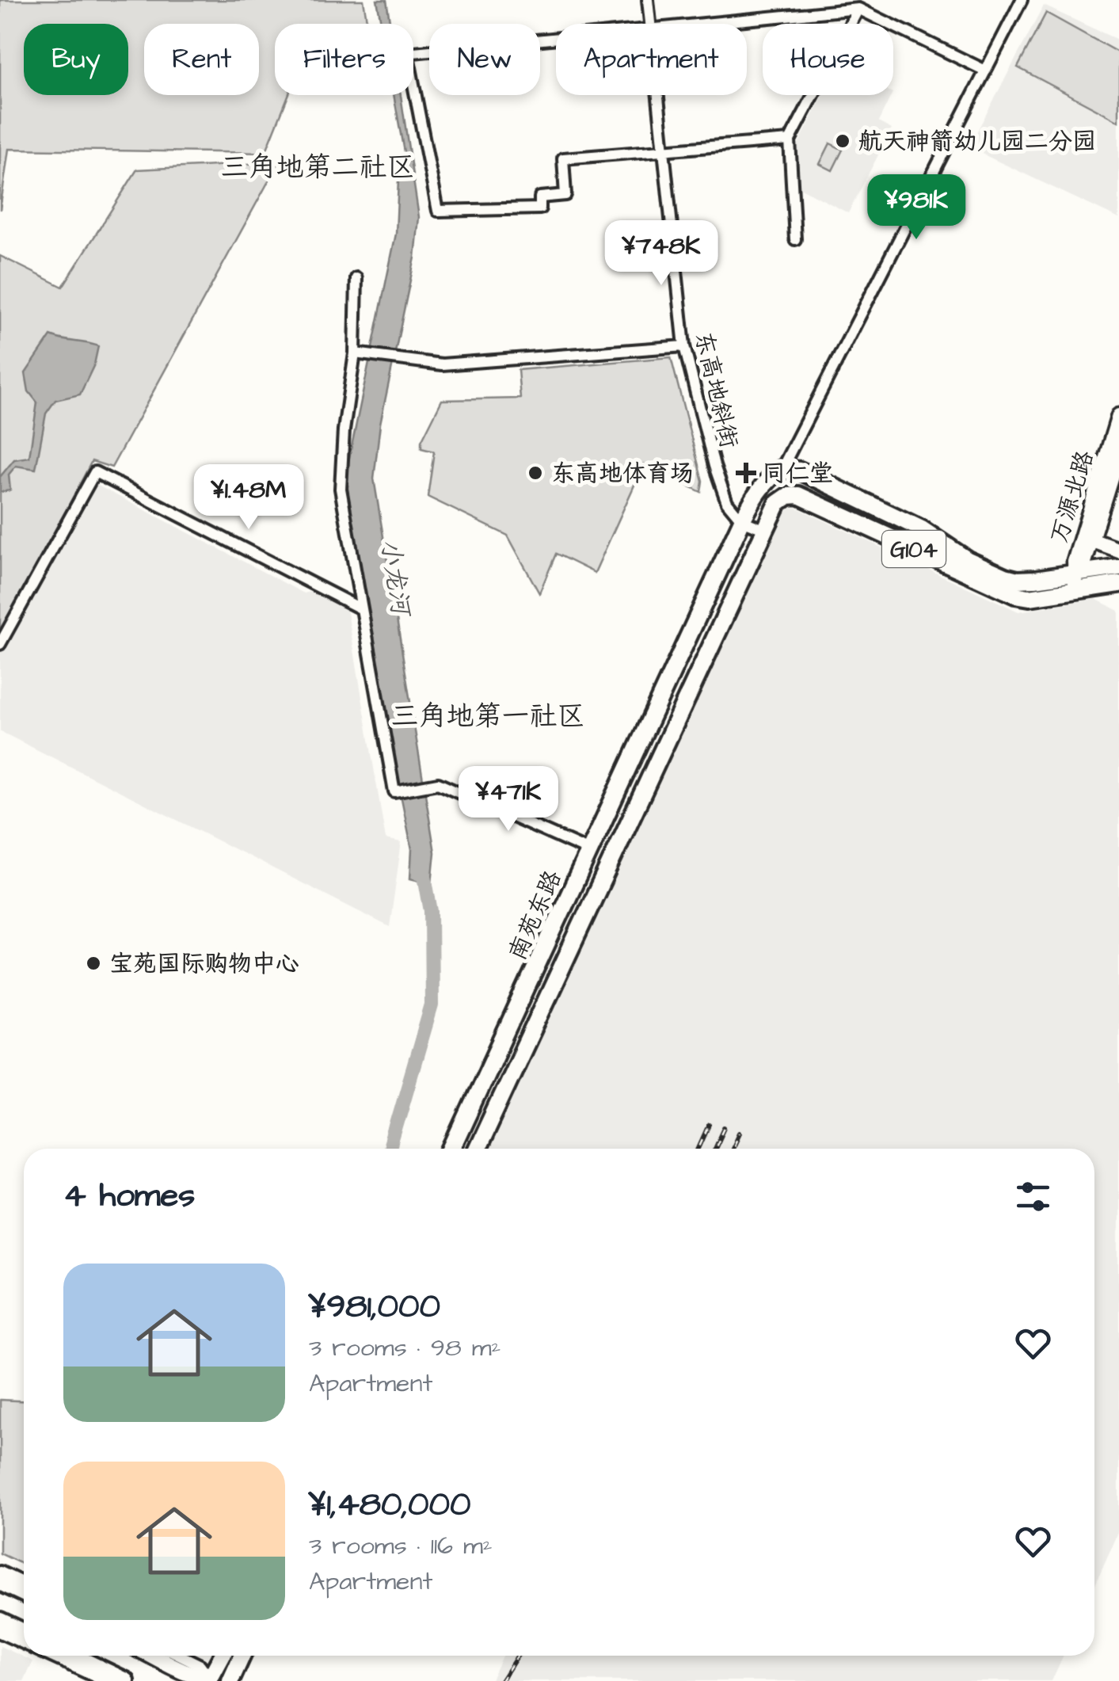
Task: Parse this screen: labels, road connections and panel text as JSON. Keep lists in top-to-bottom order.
{
  "streets": {
    "highway": ["G104", "南苑东路"],
    "main road": ["万源北路"],
    "street": ["东高地斜街"]
  },
  "crossings": [
    ["东高地斜街", "南苑东路"],
    ["万源北路", "G104"],
    ["G104", "南苑东路"]
  ],
  "districts": ["三角地第二社区", "三角地第一社区"],
  "water": ["小龙河"],
  "places": {
    "other": ["航天神箭幼儿园二分园", "东高地体育场", "宝苑国际购物中心"],
    "health": ["同仁堂"]
  },
  "page": {
    "chip": [
      "Buy",
      "Rent",
      "Filters",
      "New",
      "Apartment",
      "House"
    ],
    "price": [
      "¥981K",
      "¥748K",
      "¥1.48M",
      "¥471K"
    ],
    "heading": "4 homes",
    "list": [
      {
        "name": "¥981,000",
        "note": "3 rooms · 98 m² · Apartment"
      },
      {
        "name": "¥1,480,000",
        "note": "3 rooms · 116 m² · Apartment"
      }
    ]
  }
}
